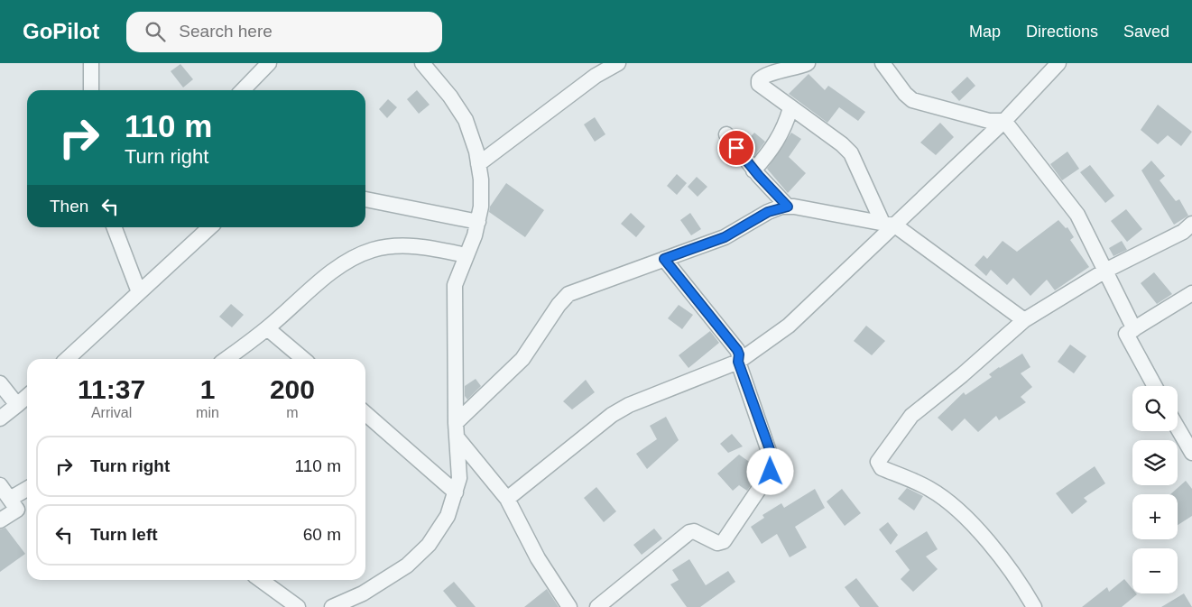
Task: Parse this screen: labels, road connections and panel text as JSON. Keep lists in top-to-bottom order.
{
  "page": {
    "header": "GoPilot",
    "search": "Search here",
    "nav": ["Map", "Directions", "Saved"],
    "turn": ["110 m", "Turn right"],
    "then": "Then",
    "eta": [
      "11:37",
      "Arrival",
      "1",
      "min",
      "200",
      "m"
    ],
    "map_buttons": ["+", "−"],
    "list": [
      {
        "name": "Turn right",
        "value": "110 m"
      },
      {
        "name": "Turn left",
        "value": "60 m"
      }
    ]
  }
}
